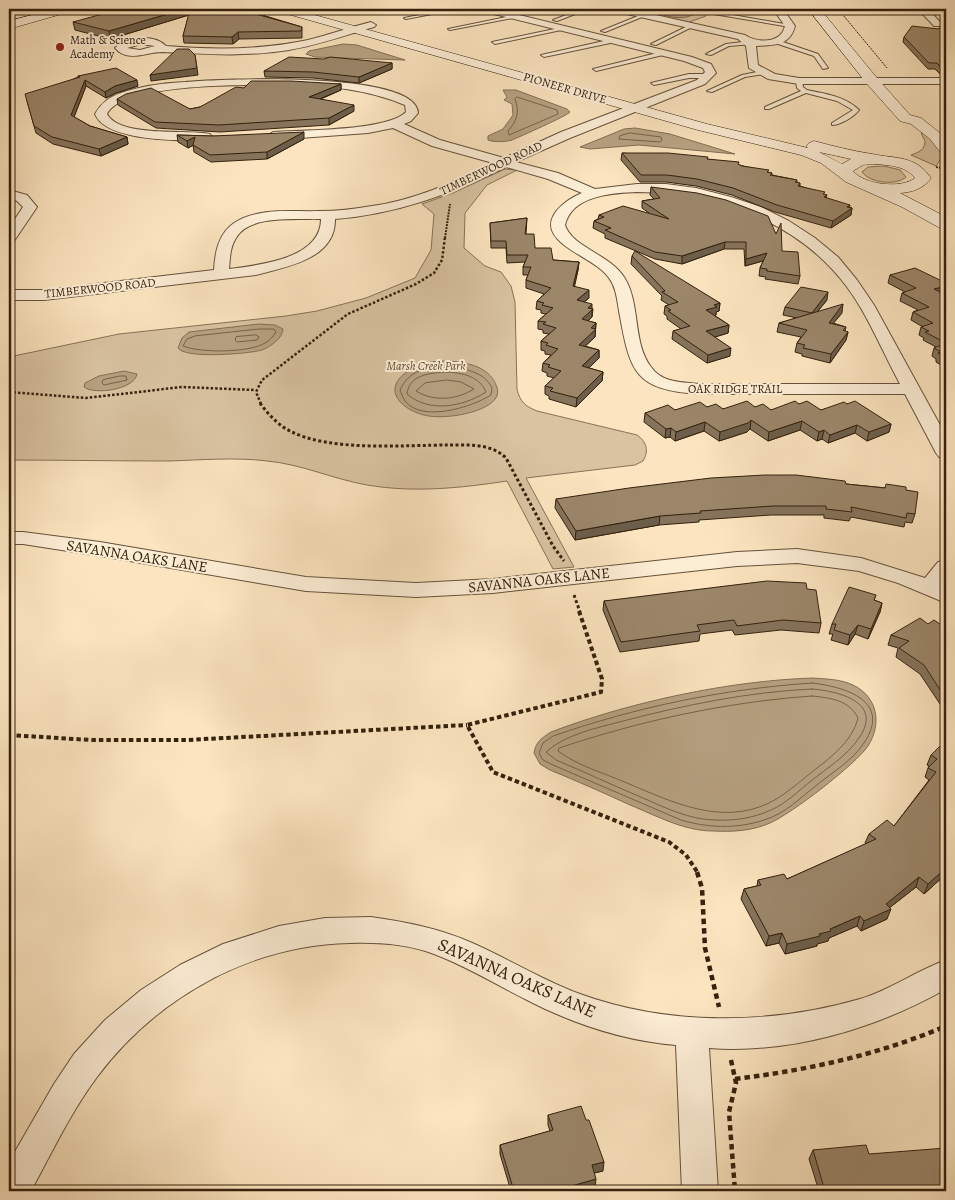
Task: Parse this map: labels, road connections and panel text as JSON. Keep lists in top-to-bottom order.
{
  "streets": {
    "street": [
      "PIONEER DRIVE",
      "TIMBERWOOD ROAD",
      "OAK RIDGE TRAIL",
      "SAVANNA OAKS LANE"
    ]
  },
  "crossings": [
    ["PIONEER DRIVE", "TIMBERWOOD ROAD"]
  ],
  "parks": ["Marsh Creek Park"],
  "places": ["Math & Science Academy"]
}
